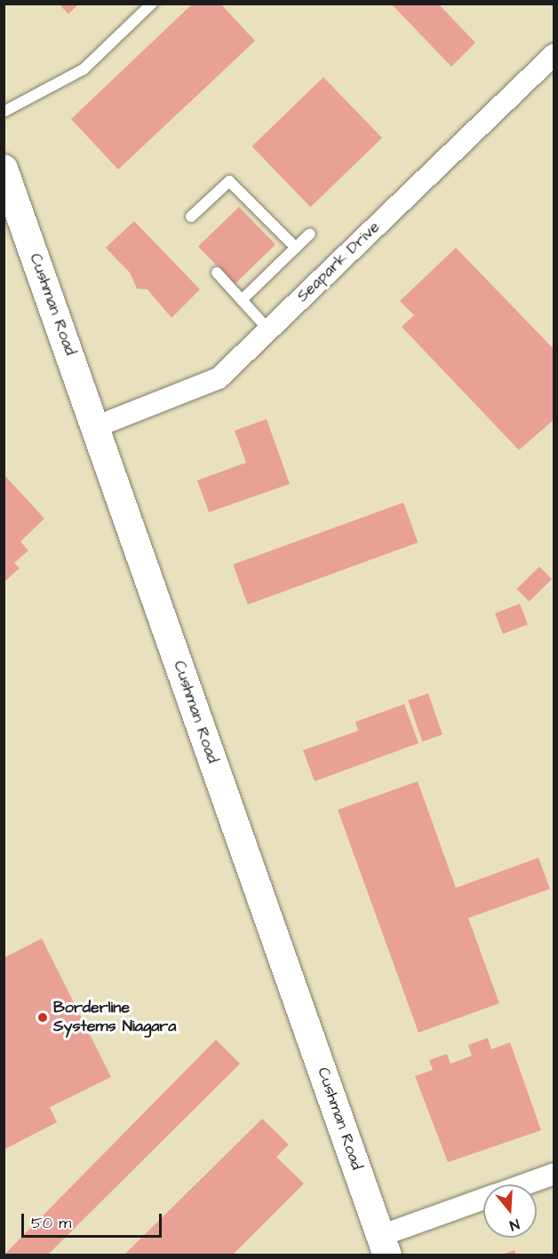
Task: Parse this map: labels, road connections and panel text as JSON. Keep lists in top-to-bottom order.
{
  "streets": {
    "street": ["Seapark Drive", "Cushman Road"]
  },
  "crossings": [
    ["Seapark Drive", "Cushman Road"]
  ],
  "places": ["Borderline Systems Niagara"],
  "scale_bar": "50 m",
  "north": "bottom"
}
